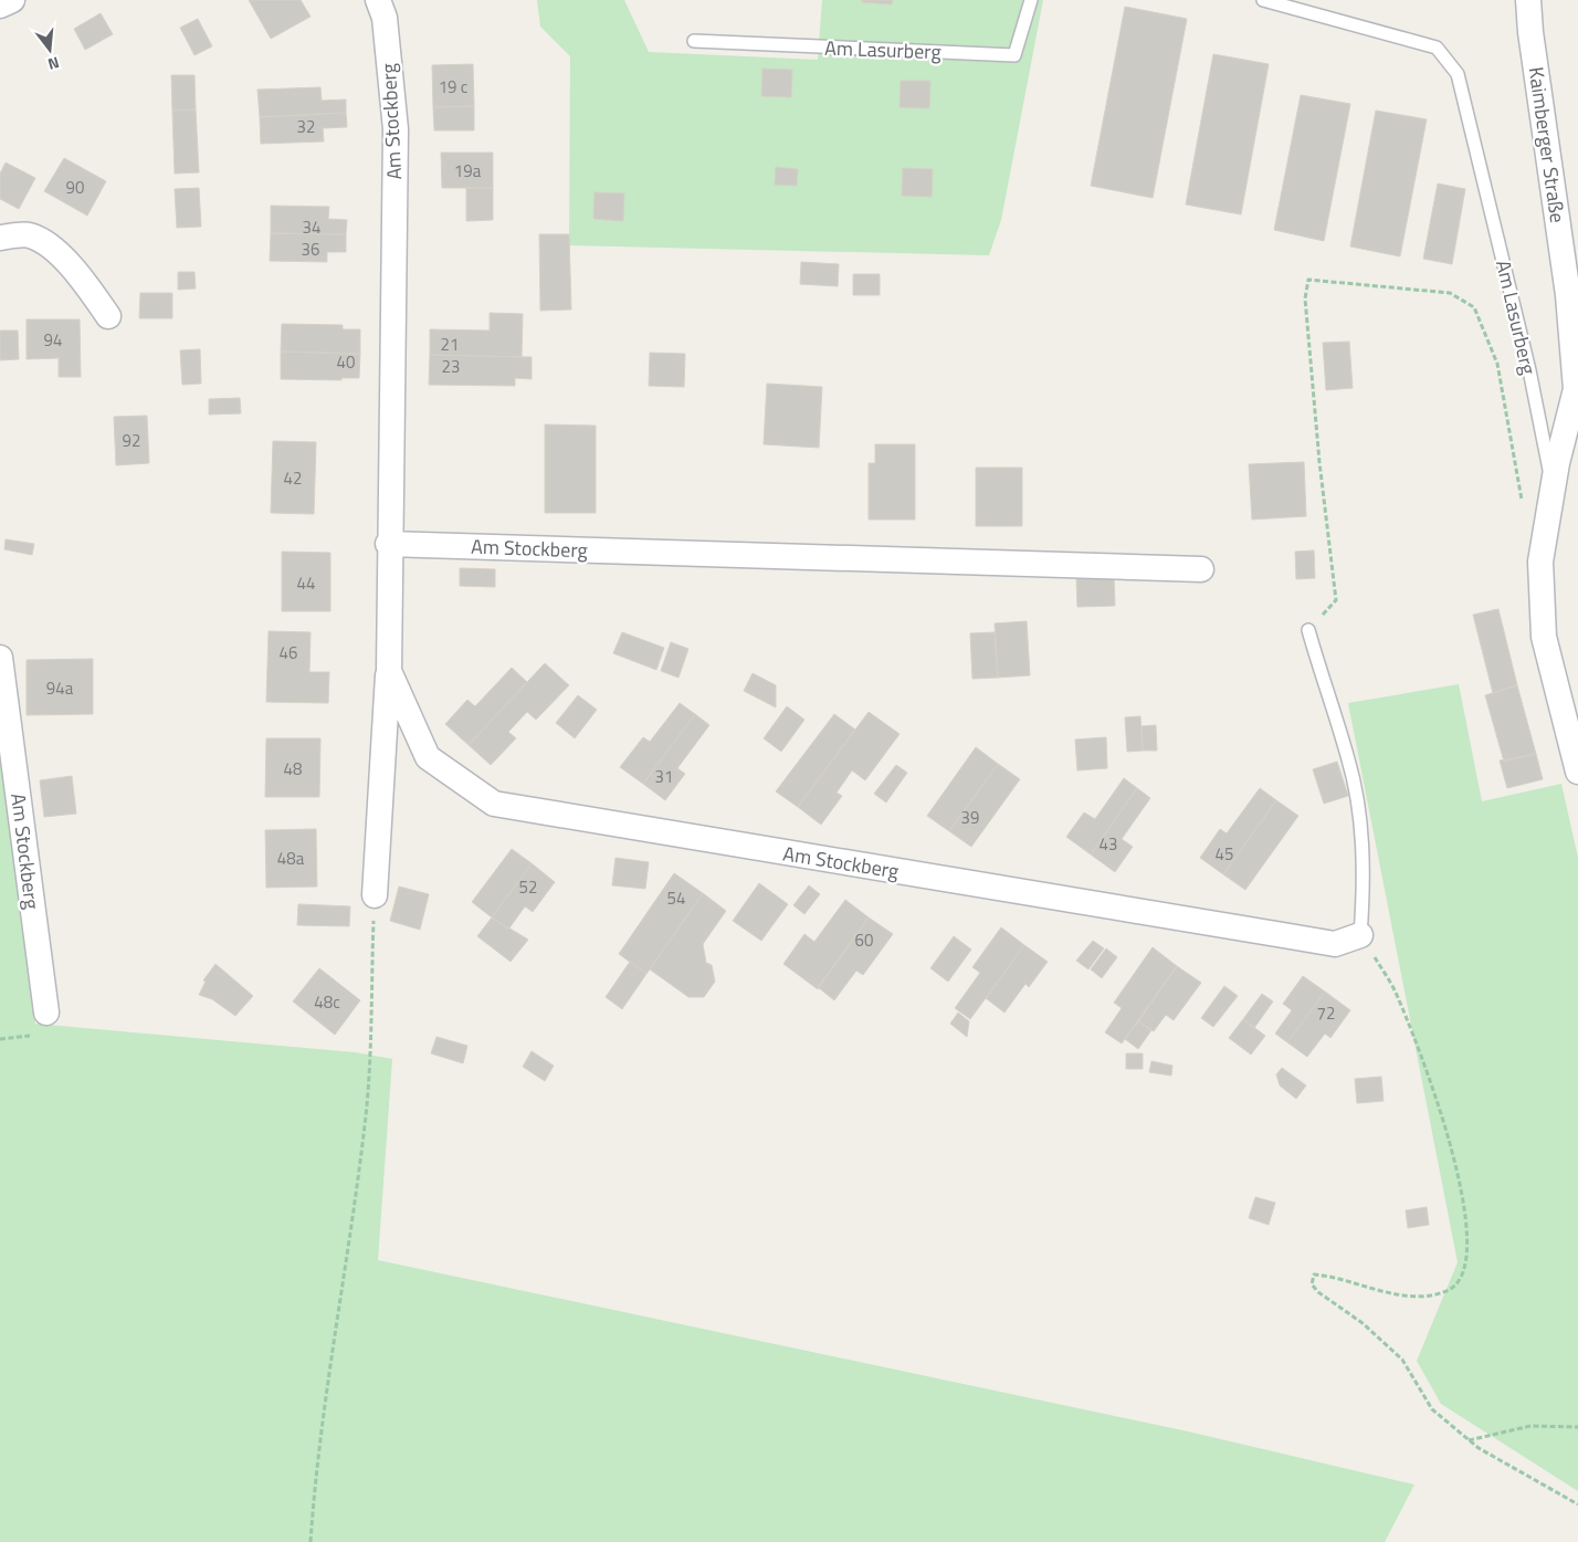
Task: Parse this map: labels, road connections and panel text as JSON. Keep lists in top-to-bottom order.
{
  "streets": {
    "street": ["Am Lasurberg", "Am Stockberg", "Kaimberger Straße"]
  },
  "crossings": [
    ["Am Lasurberg", "Kaimberger Straße"]
  ],
  "house_numbers": [
    "19 c",
    "32",
    "19a",
    "90",
    "34",
    "36",
    "94",
    "21",
    "40",
    "23",
    "92",
    "42",
    "44",
    "46",
    "94a",
    "48",
    "31",
    "39",
    "43",
    "45",
    "48a",
    "52",
    "54",
    "60",
    "48c",
    "72"
  ],
  "north": "bottom"
}
